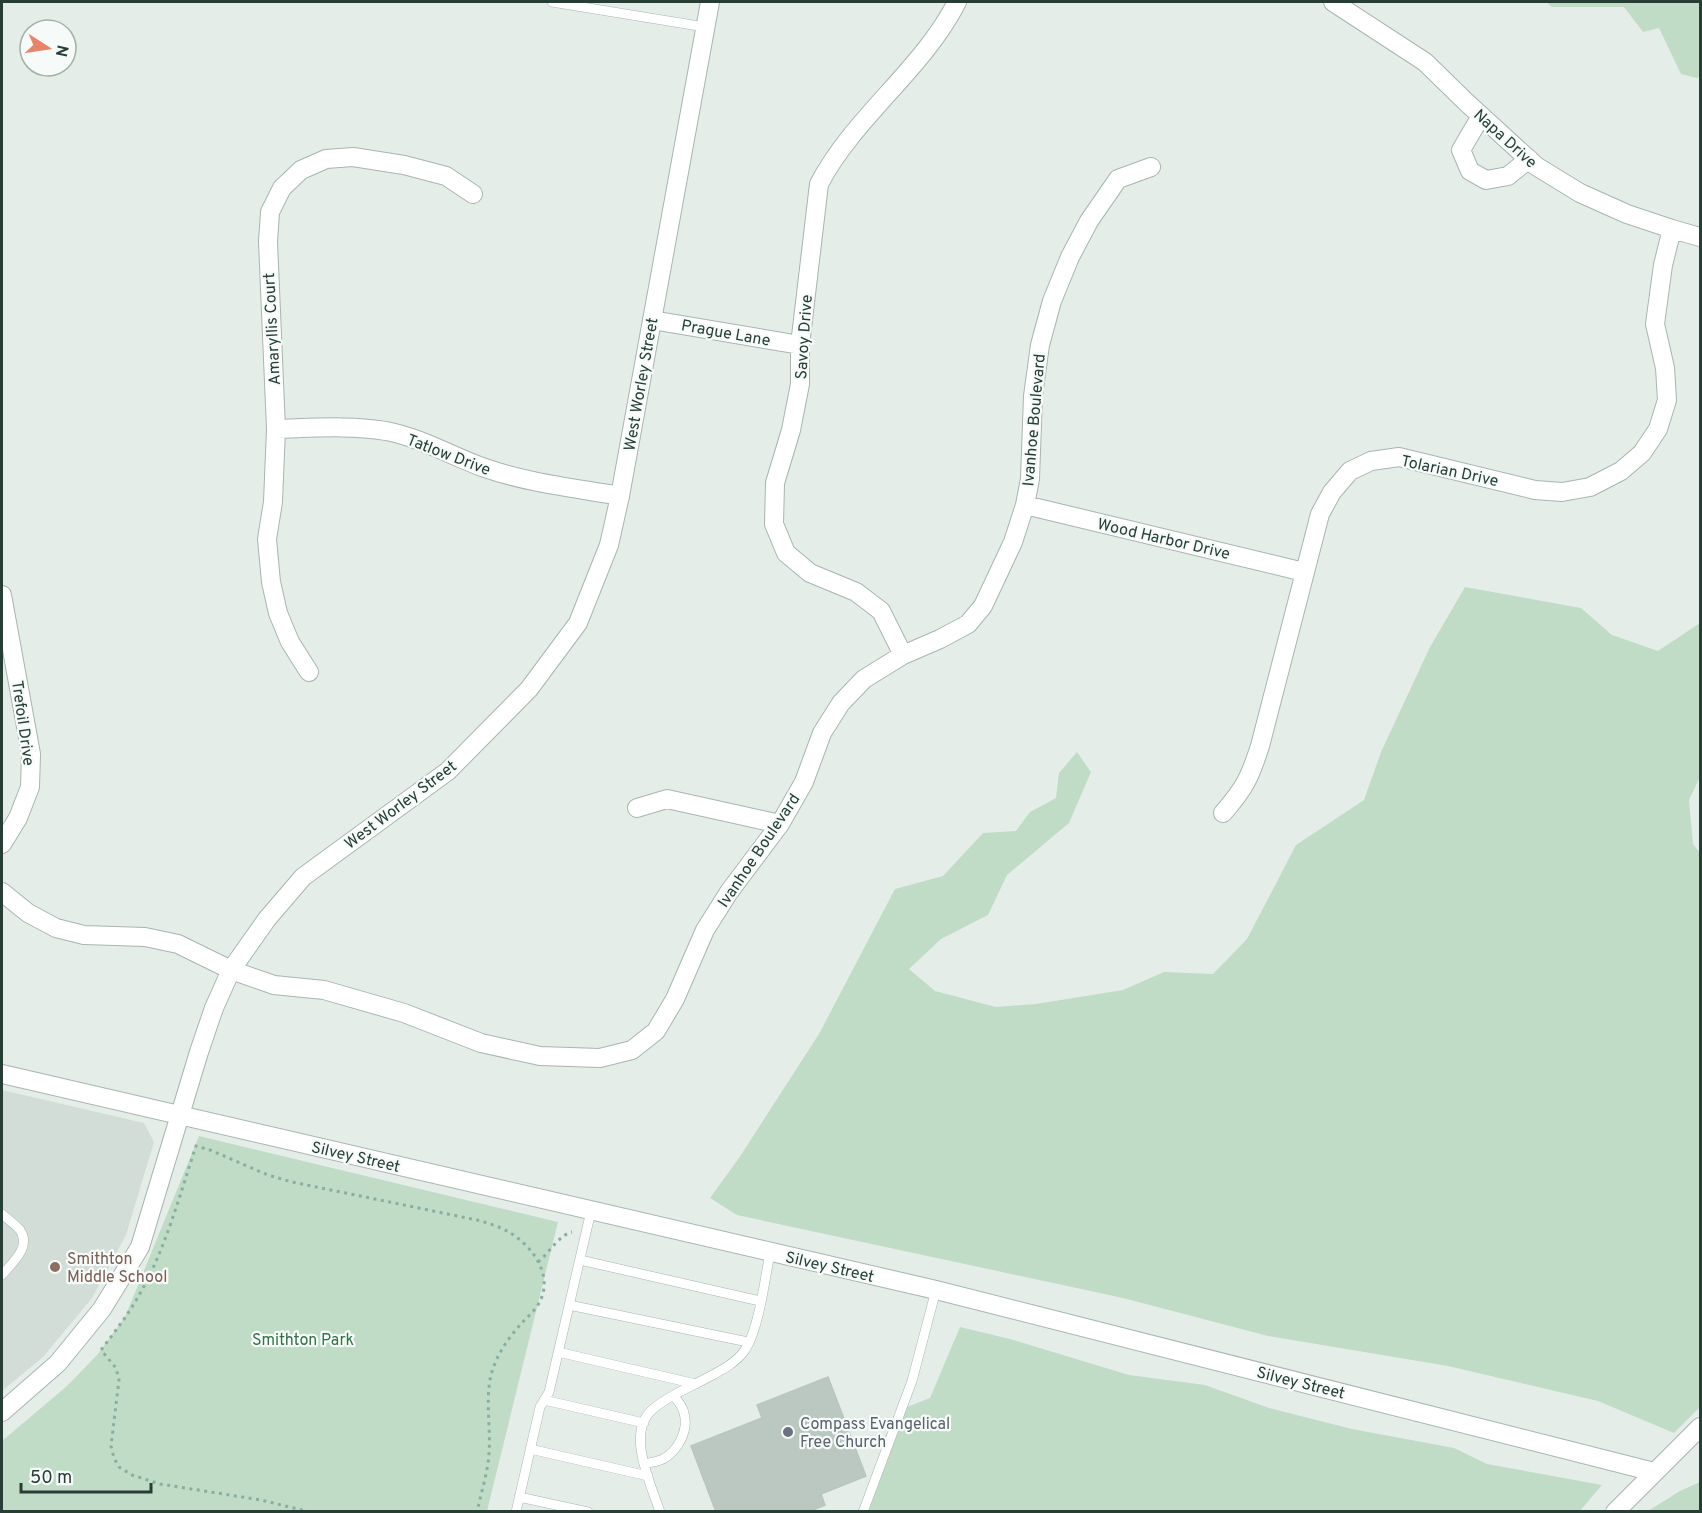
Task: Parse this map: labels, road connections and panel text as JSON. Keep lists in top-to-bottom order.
{
  "streets": {
    "street": [
      "Napa Drive",
      "Amaryllis Court",
      "Prague Lane",
      "Savoy Drive",
      "West Worley Street",
      "Ivanhoe Boulevard",
      "Tatlow Drive",
      "Tolarian Drive",
      "Wood Harbor Drive",
      "Trefoil Drive",
      "Silvey Street"
    ]
  },
  "crossings": [
    ["Napa Drive", "Tolarian Drive"],
    ["Amaryllis Court", "Tatlow Drive"],
    ["Prague Lane", "Savoy Drive"],
    ["Prague Lane", "West Worley Street"],
    ["Savoy Drive", "Ivanhoe Boulevard"],
    ["West Worley Street", "Ivanhoe Boulevard"],
    ["West Worley Street", "Tatlow Drive"],
    ["West Worley Street", "Silvey Street"],
    ["Ivanhoe Boulevard", "Wood Harbor Drive"],
    ["Tolarian Drive", "Wood Harbor Drive"]
  ],
  "parks": ["Smithton Park"],
  "places": ["Smithton Middle School", "Compass Evangelical Free Church"],
  "scale_bar": "50 m",
  "north": "right"
}
